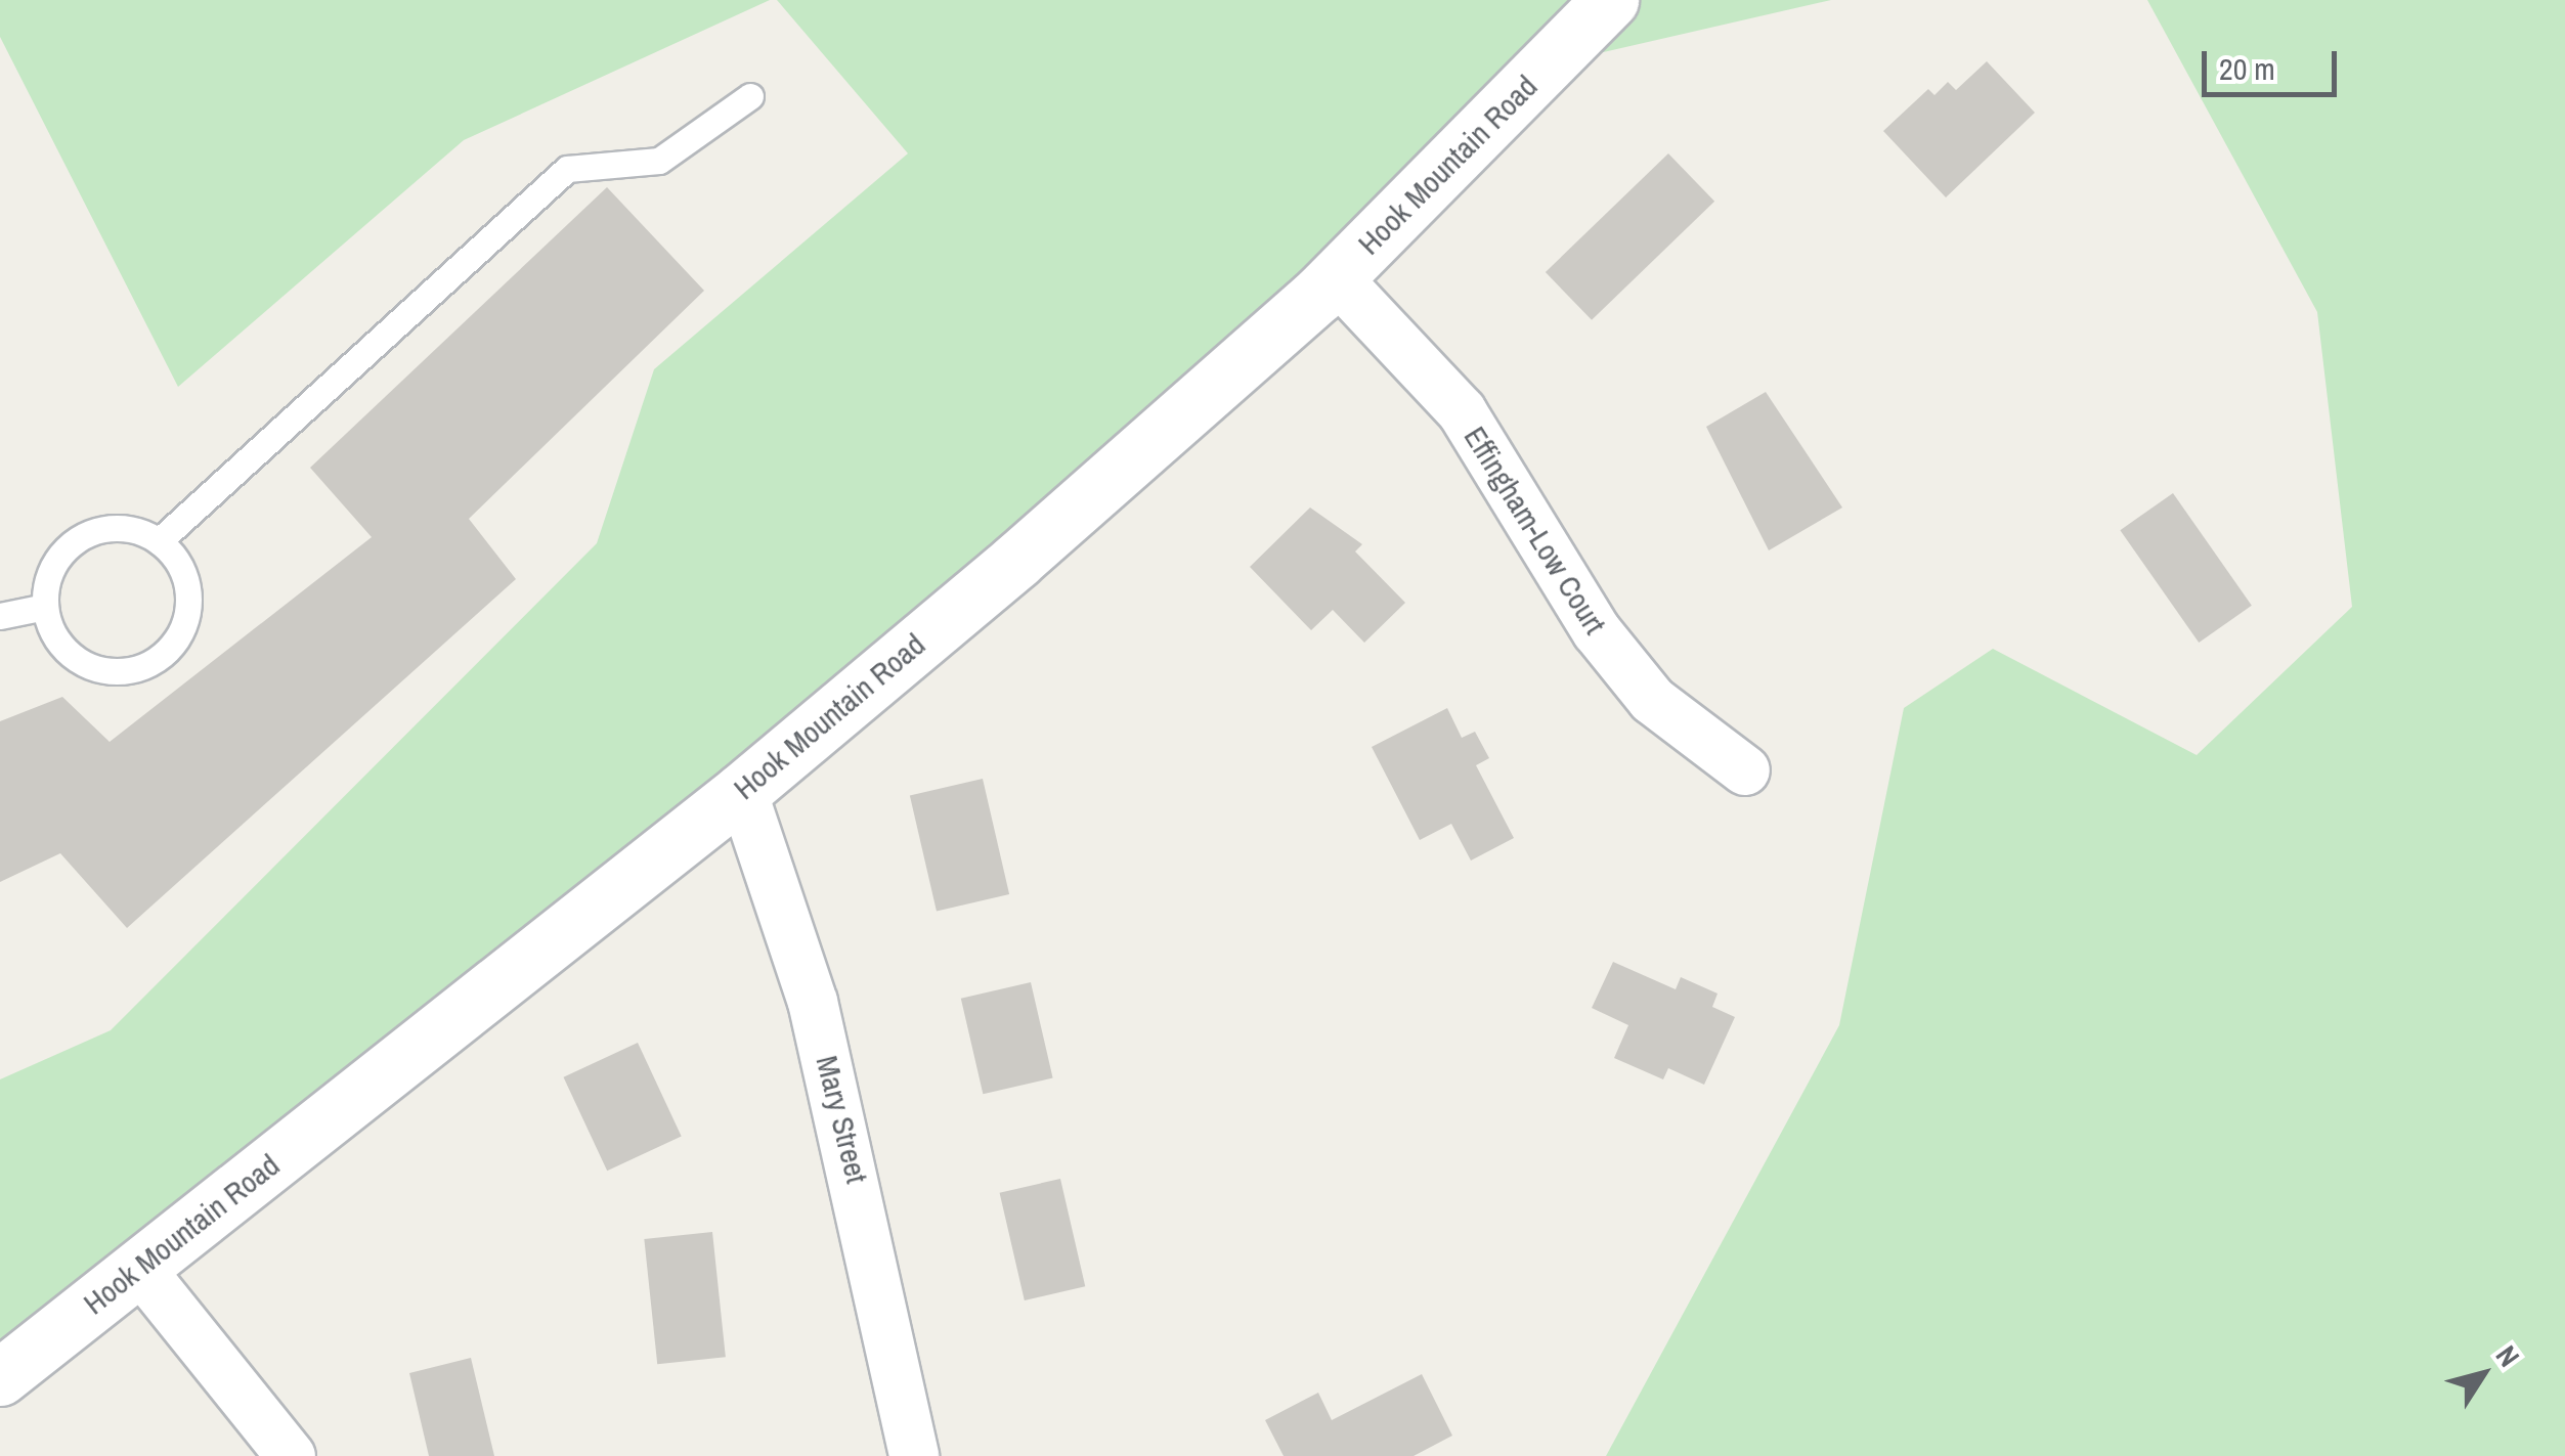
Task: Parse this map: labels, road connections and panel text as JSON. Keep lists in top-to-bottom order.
{
  "streets": {
    "street": ["Hook Mountain Road", "Effingham-Low Court", "Mary Street"]
  },
  "crossings": [
    ["Hook Mountain Road", "Effingham-Low Court"],
    ["Hook Mountain Road", "Mary Street"]
  ],
  "scale_bar": "20 m",
  "north": "top right"
}
